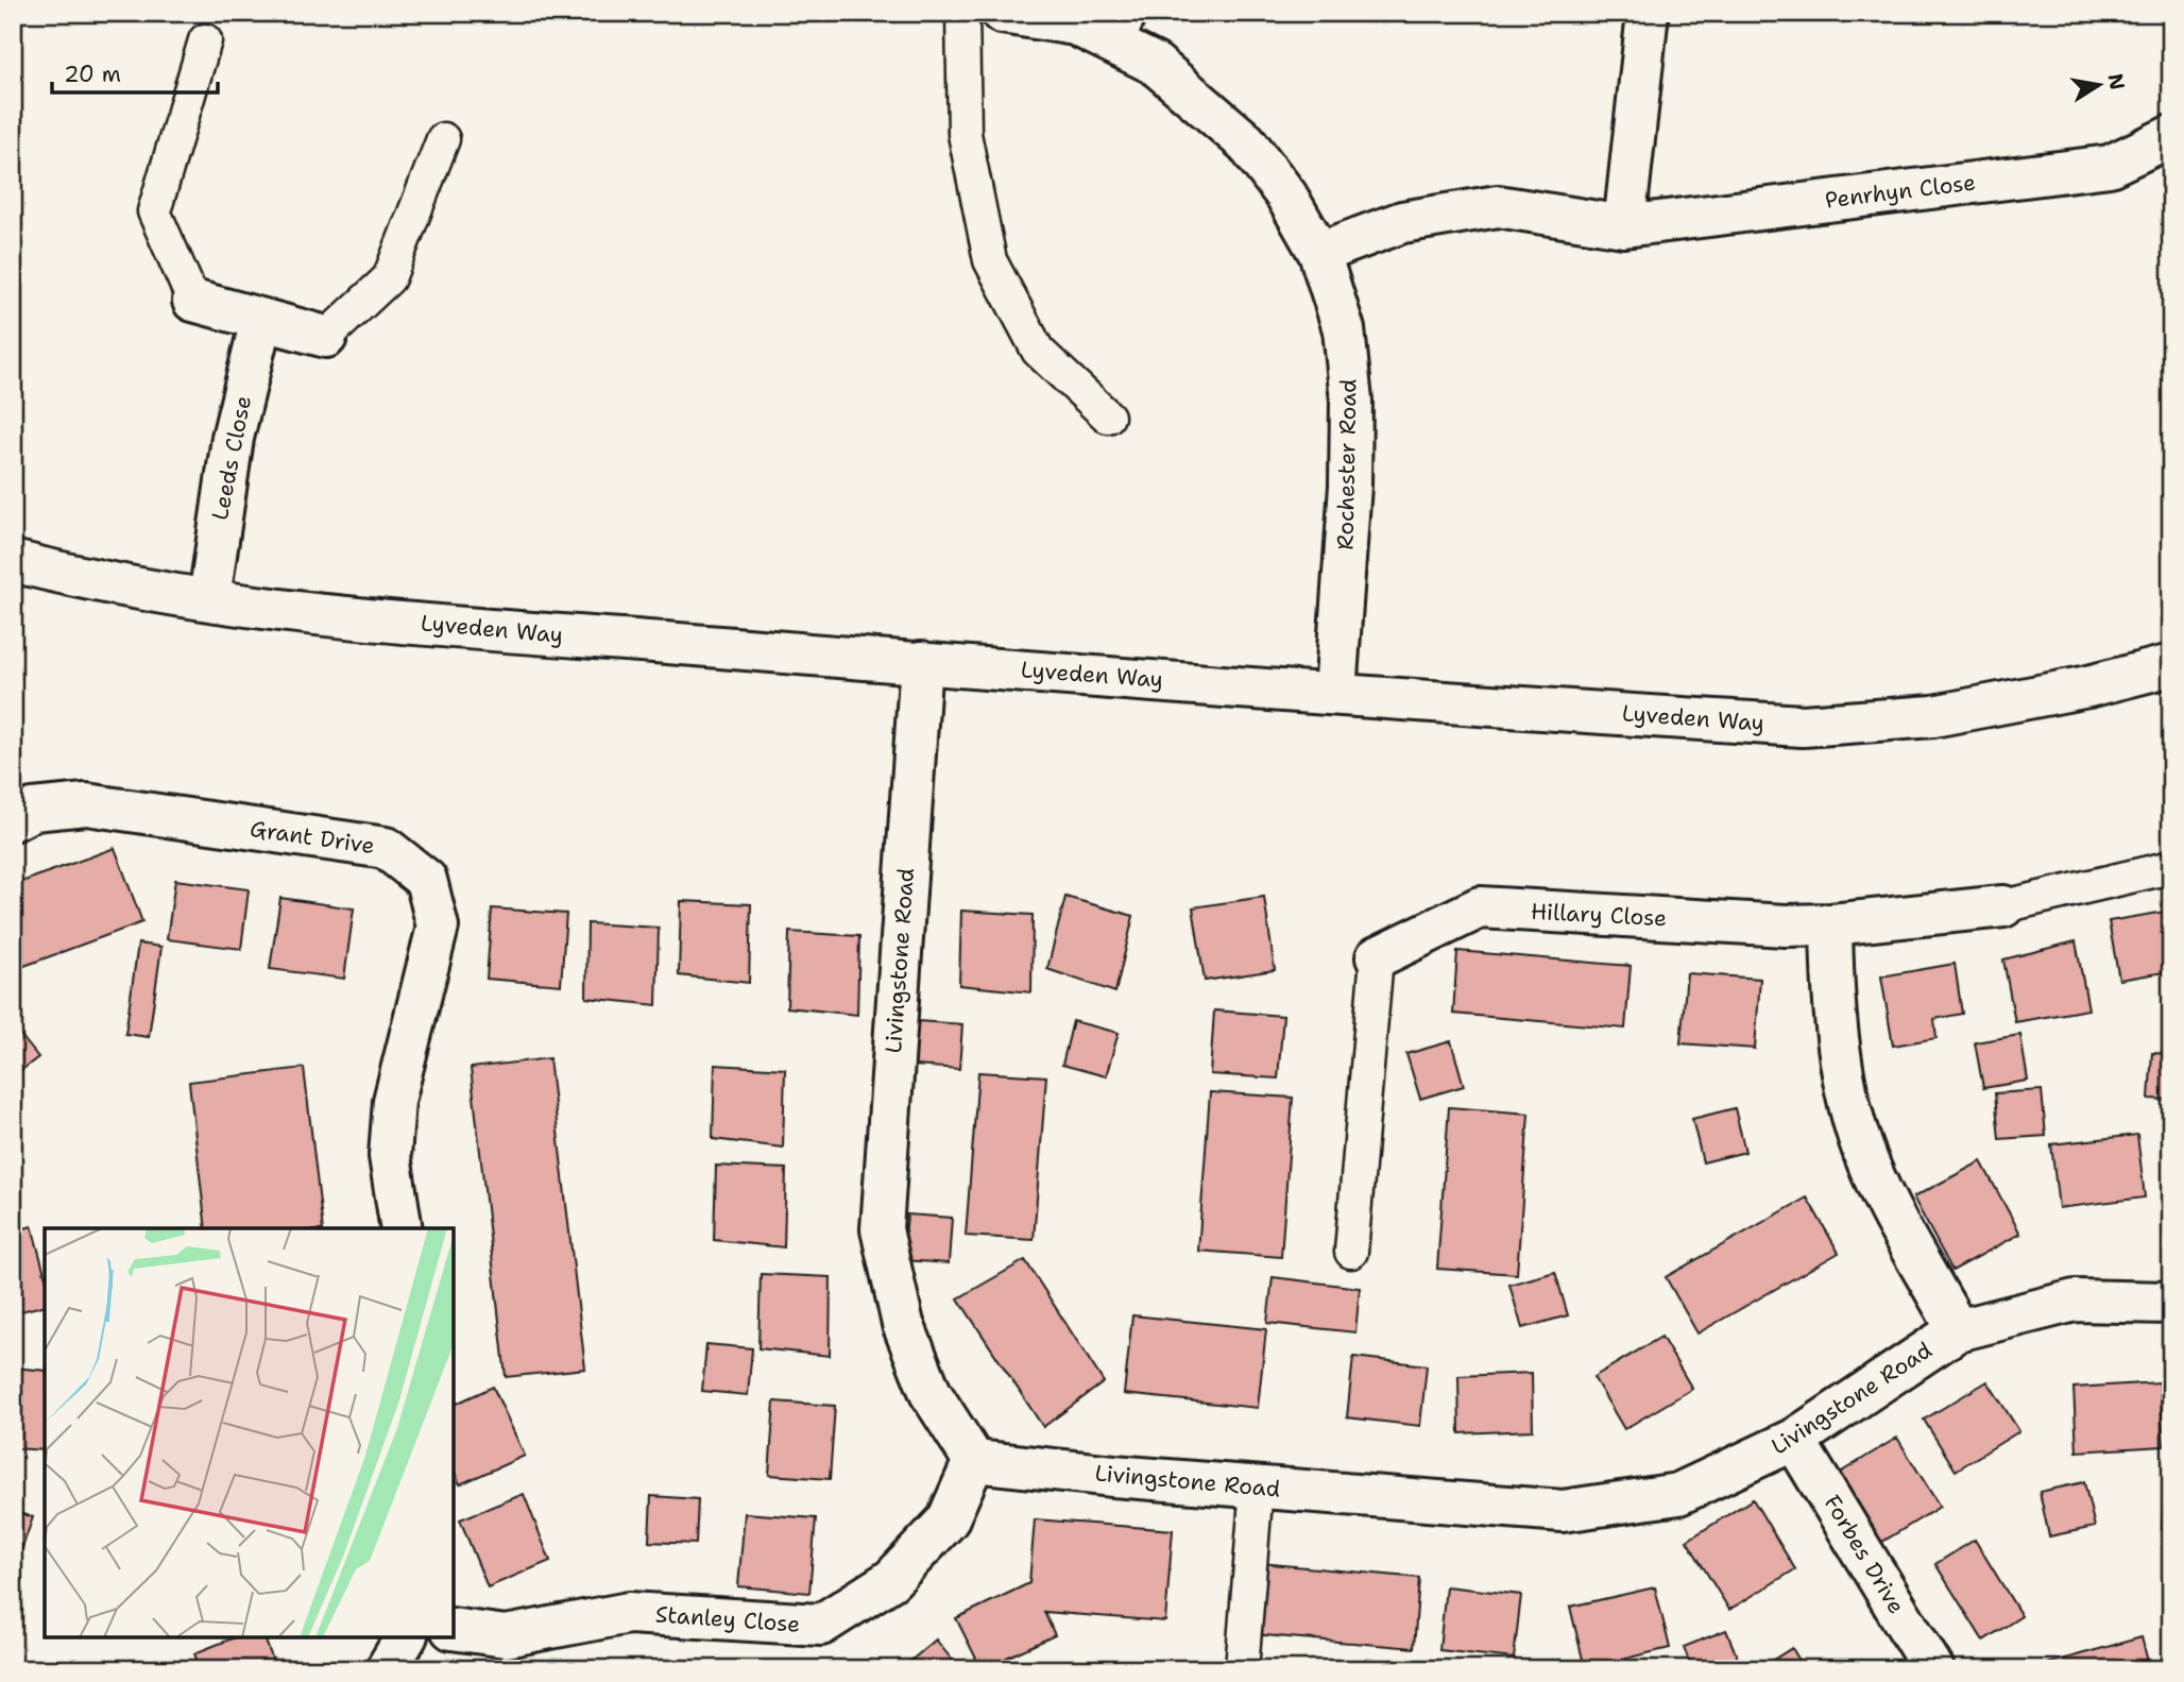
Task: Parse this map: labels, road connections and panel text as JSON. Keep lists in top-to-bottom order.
{
  "streets": {
    "street": [
      "Penrhyn Close",
      "Leeds Close",
      "Rochester Road",
      "Lyveden Way",
      "Grant Drive",
      "Hillary Close",
      "Livingstone Road",
      "Forbes Drive",
      "Stanley Close"
    ]
  },
  "crossings": [
    ["Penrhyn Close", "Rochester Road"],
    ["Leeds Close", "Lyveden Way"],
    ["Rochester Road", "Lyveden Way"],
    ["Lyveden Way", "Livingstone Road"],
    ["Livingstone Road", "Forbes Drive"],
    ["Livingstone Road", "Stanley Close"]
  ],
  "scale_bar": "20 m",
  "north": "right"
}
